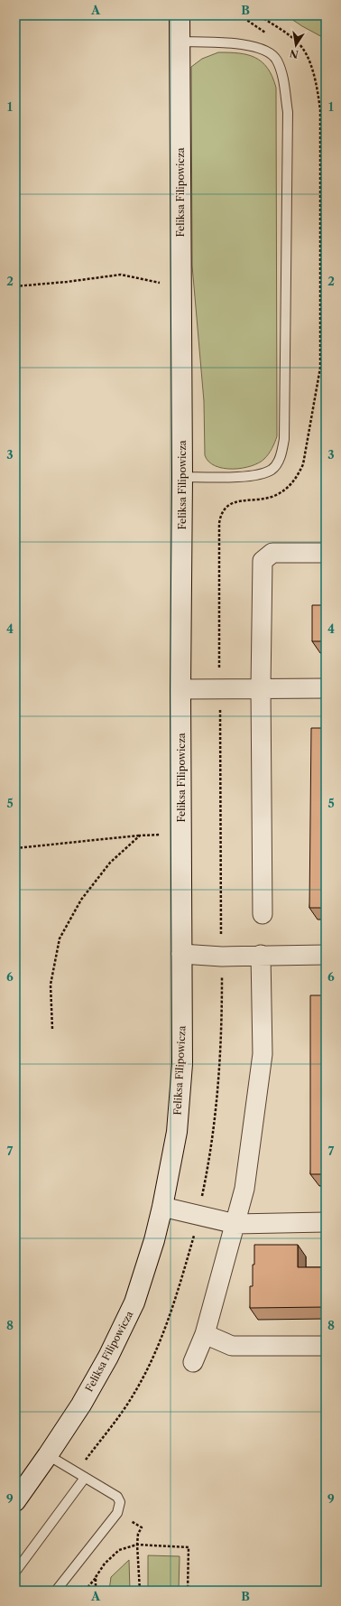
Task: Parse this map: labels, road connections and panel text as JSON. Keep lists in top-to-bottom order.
{
  "streets": {
    "street": ["Feliksa Filipowicza"]
  },
  "north": "bottom",
  "grid": {
    "columns": ["A", "B"],
    "rows": [
      "1",
      "2",
      "3",
      "4",
      "5",
      "6",
      "7",
      "8",
      "9"
    ]
  }
}
